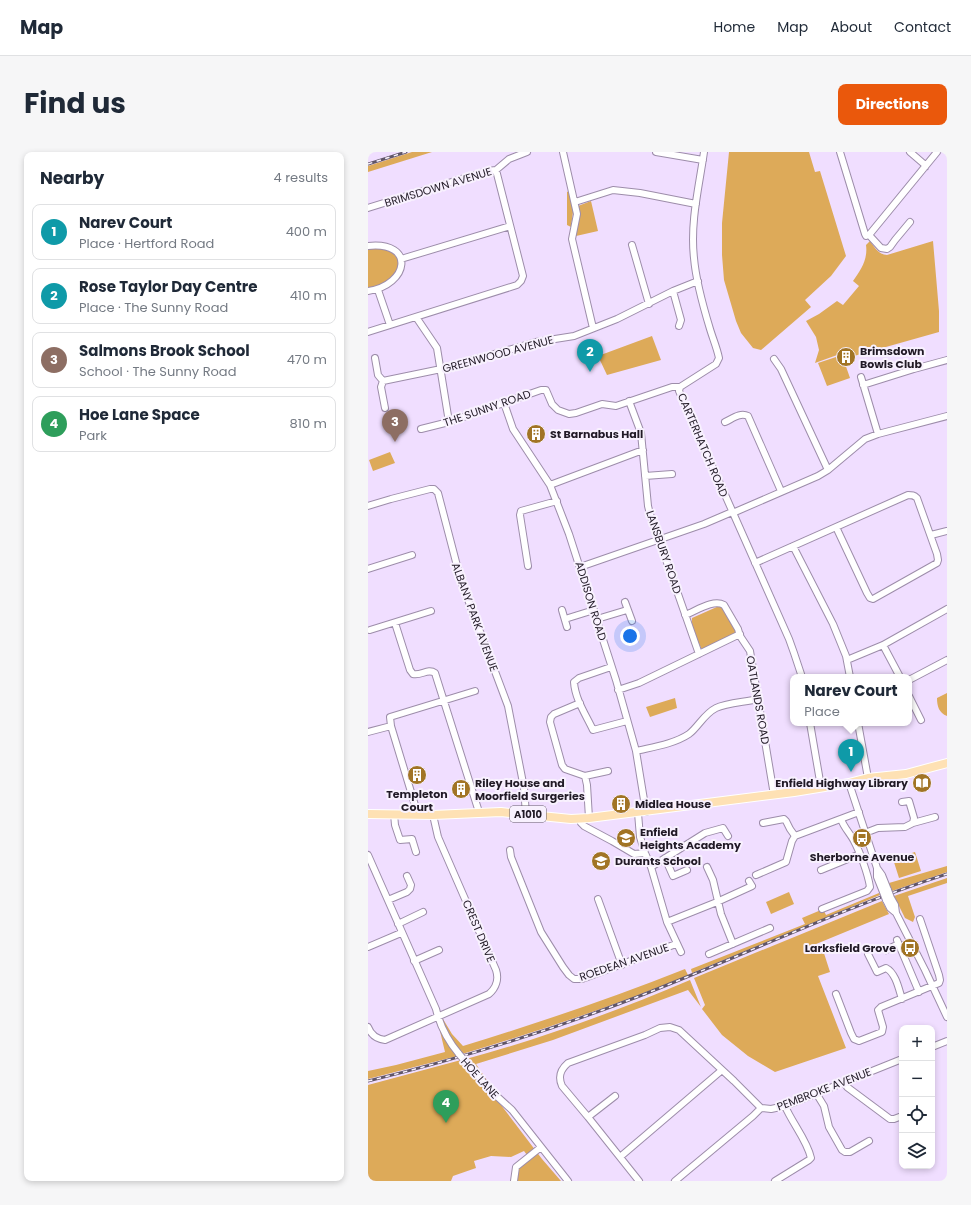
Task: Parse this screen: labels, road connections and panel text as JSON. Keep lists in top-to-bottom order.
{
  "streets": {
    "main road": ["A1010"],
    "street": [
      "BRIMSDOWN AVENUE",
      "GREENWOOD AVENUE",
      "THE SUNNY ROAD",
      "CARTERHATCH ROAD",
      "LANSBURY ROAD",
      "ADDISON ROAD",
      "ALBANY PARK AVENUE",
      "OATLANDS ROAD",
      "CREST DRIVE",
      "ROEDEAN AVENUE",
      "HOE LANE",
      "PEMBROKE AVENUE"
    ]
  },
  "crossings": [
    ["GREENWOOD AVENUE", "CARTERHATCH ROAD"],
    ["THE SUNNY ROAD", "CARTERHATCH ROAD"],
    ["THE SUNNY ROAD", "LANSBURY ROAD"],
    ["THE SUNNY ROAD", "ADDISON ROAD"],
    ["LANSBURY ROAD", "OATLANDS ROAD"],
    ["ADDISON ROAD", "A1010"],
    ["ADDISON ROAD", "ROEDEAN AVENUE"],
    ["ALBANY PARK AVENUE", "A1010"],
    ["OATLANDS ROAD", "A1010"],
    ["A1010", "CREST DRIVE"],
    ["CREST DRIVE", "HOE LANE"]
  ],
  "places": {
    "building": [
      "Brimsdown Bowls Club",
      "St Barnabus Hall",
      "Templeton Court",
      "Riley House and Moorfield Surgeries",
      "Midlea House"
    ],
    "library": ["Enfield Highway Library"],
    "school or university": ["Enfield Heights Academy", "Durants School"],
    "bus stop": ["Sherborne Avenue", "Larksfield Grove"]
  },
  "page": {
    "header": "Map",
    "nav": [
      "Home",
      "Map",
      "About",
      "Contact"
    ],
    "title": "Find us",
    "buttons": "Directions",
    "heading": ["Nearby", "4 results"],
    "list": [
      {
        "mark": "1",
        "name": "Narev Court",
        "note": "Place · Hertford Road",
        "value": "400 m"
      },
      {
        "mark": "2",
        "name": "Rose Taylor Day Centre",
        "note": "Place · The Sunny Road",
        "value": "410 m"
      },
      {
        "mark": "3",
        "name": "Salmons Brook School",
        "note": "School · The Sunny Road",
        "value": "470 m"
      },
      {
        "mark": "4",
        "name": "Hoe Lane Space",
        "note": "Park",
        "value": "810 m"
      }
    ],
    "pins": [
      "2",
      "3",
      "1",
      "4"
    ],
    "popup": ["Narev Court", "Place"],
    "map_buttons": ["+", "−"]
  }
}
